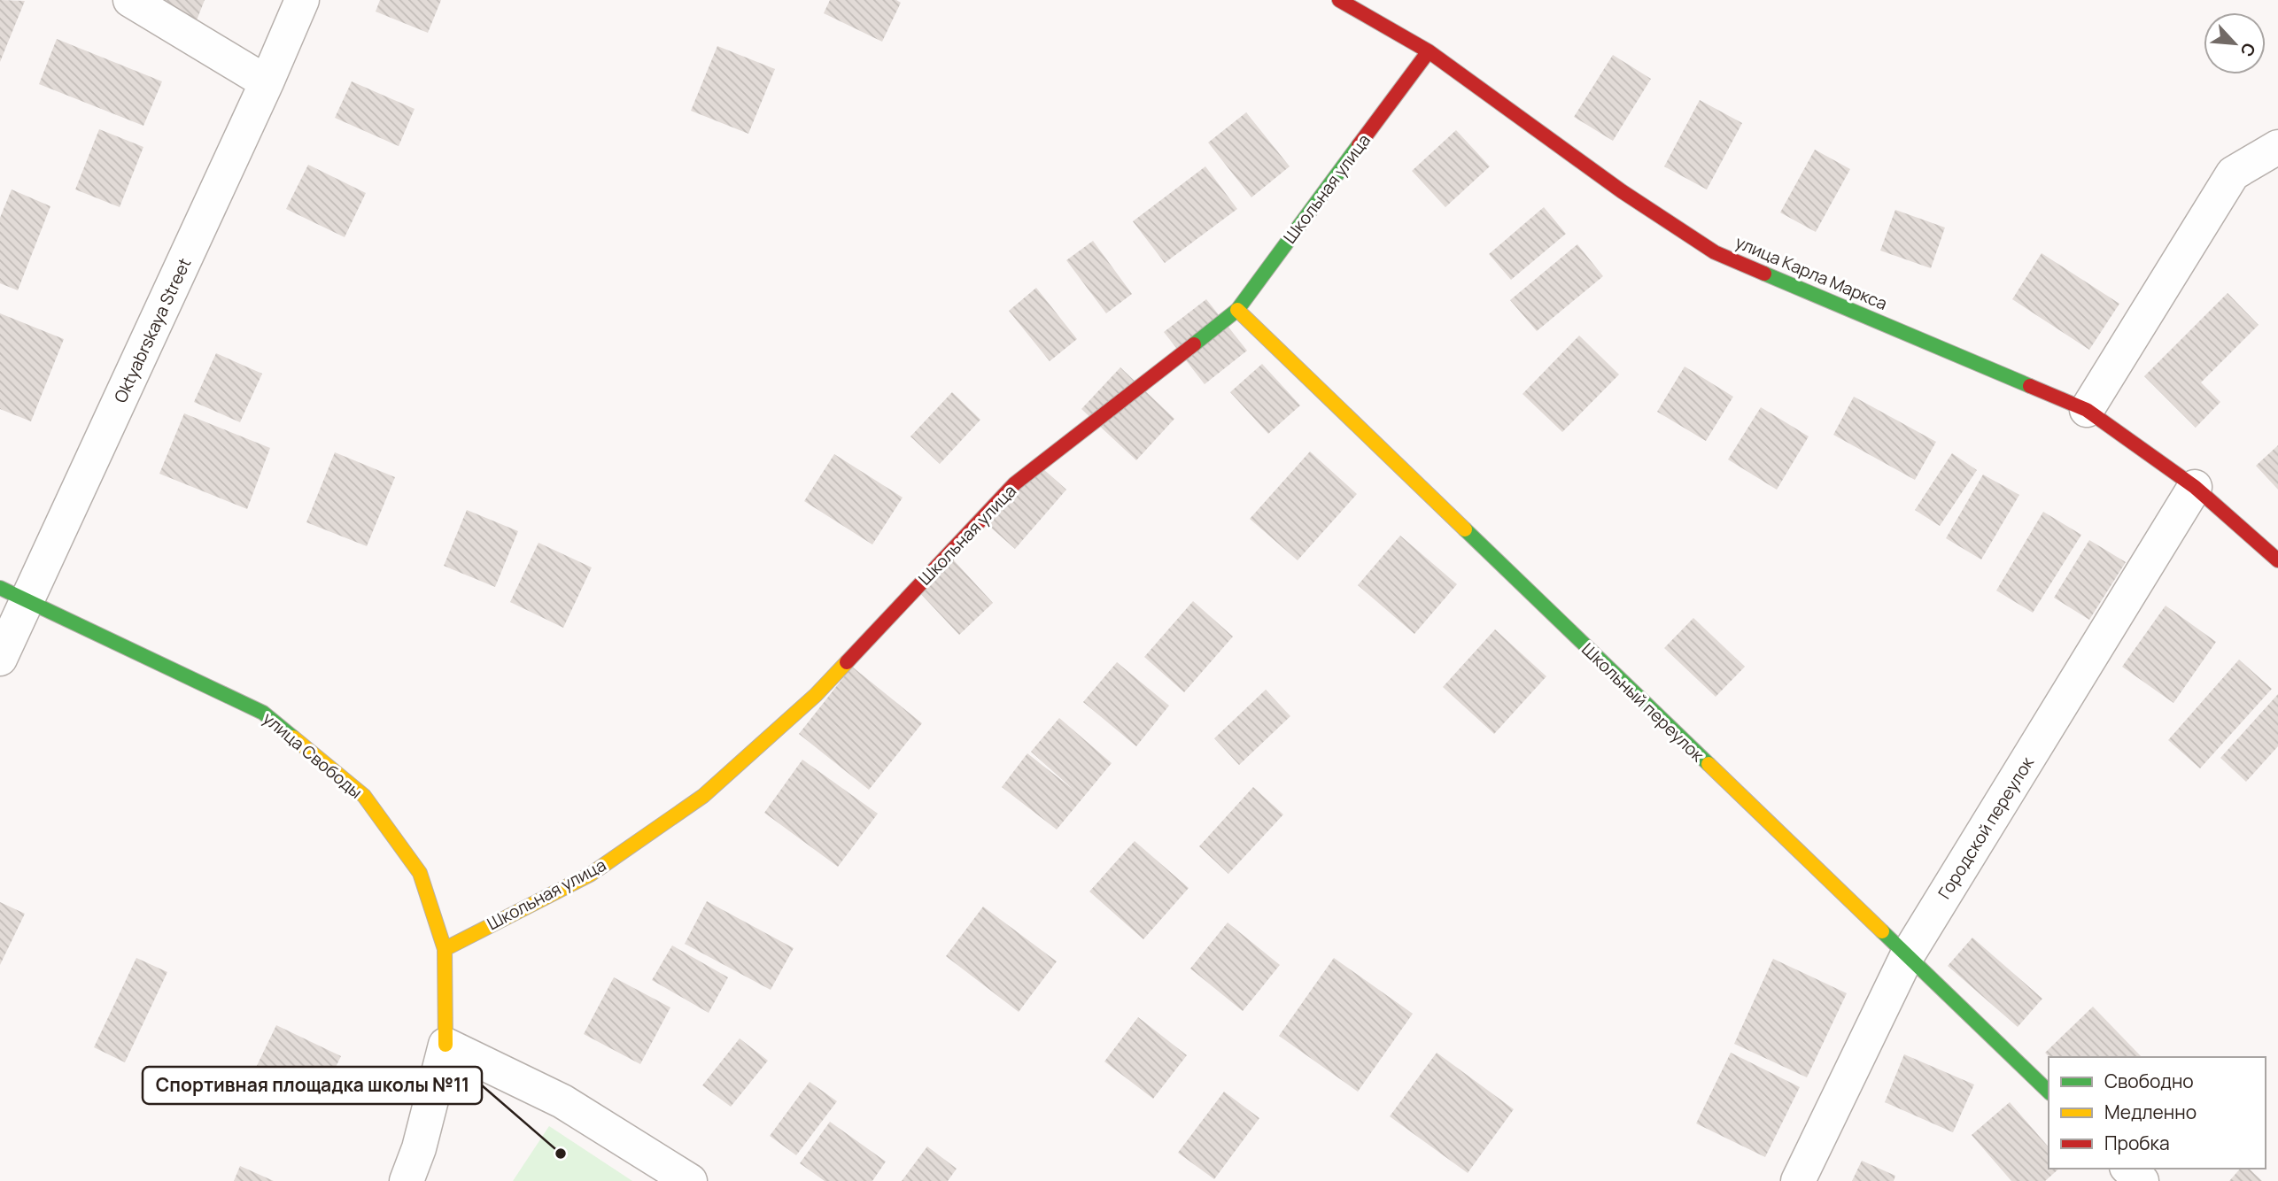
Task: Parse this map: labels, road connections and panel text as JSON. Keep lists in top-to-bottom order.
{
  "streets": {
    "street": [
      "Школьная улица",
      "улица Карла Маркса",
      "Oktyabrskaya Street",
      "Школьный переулок",
      "улица Свободы",
      "Городской переулок"
    ]
  },
  "crossings": [
    ["Школьная улица", "улица Карла Маркса"],
    ["Школьная улица", "Школьный переулок"],
    ["Школьная улица", "улица Свободы"],
    ["улица Карла Маркса", "Городской переулок"],
    ["Oktyabrskaya Street", "улица Свободы"],
    ["Школьный переулок", "Городской переулок"]
  ],
  "places": ["Спортивная площадка школы №11"],
  "legend": ["Свободно", "Медленно", "Пробка"],
  "north": "bottom right"
}
